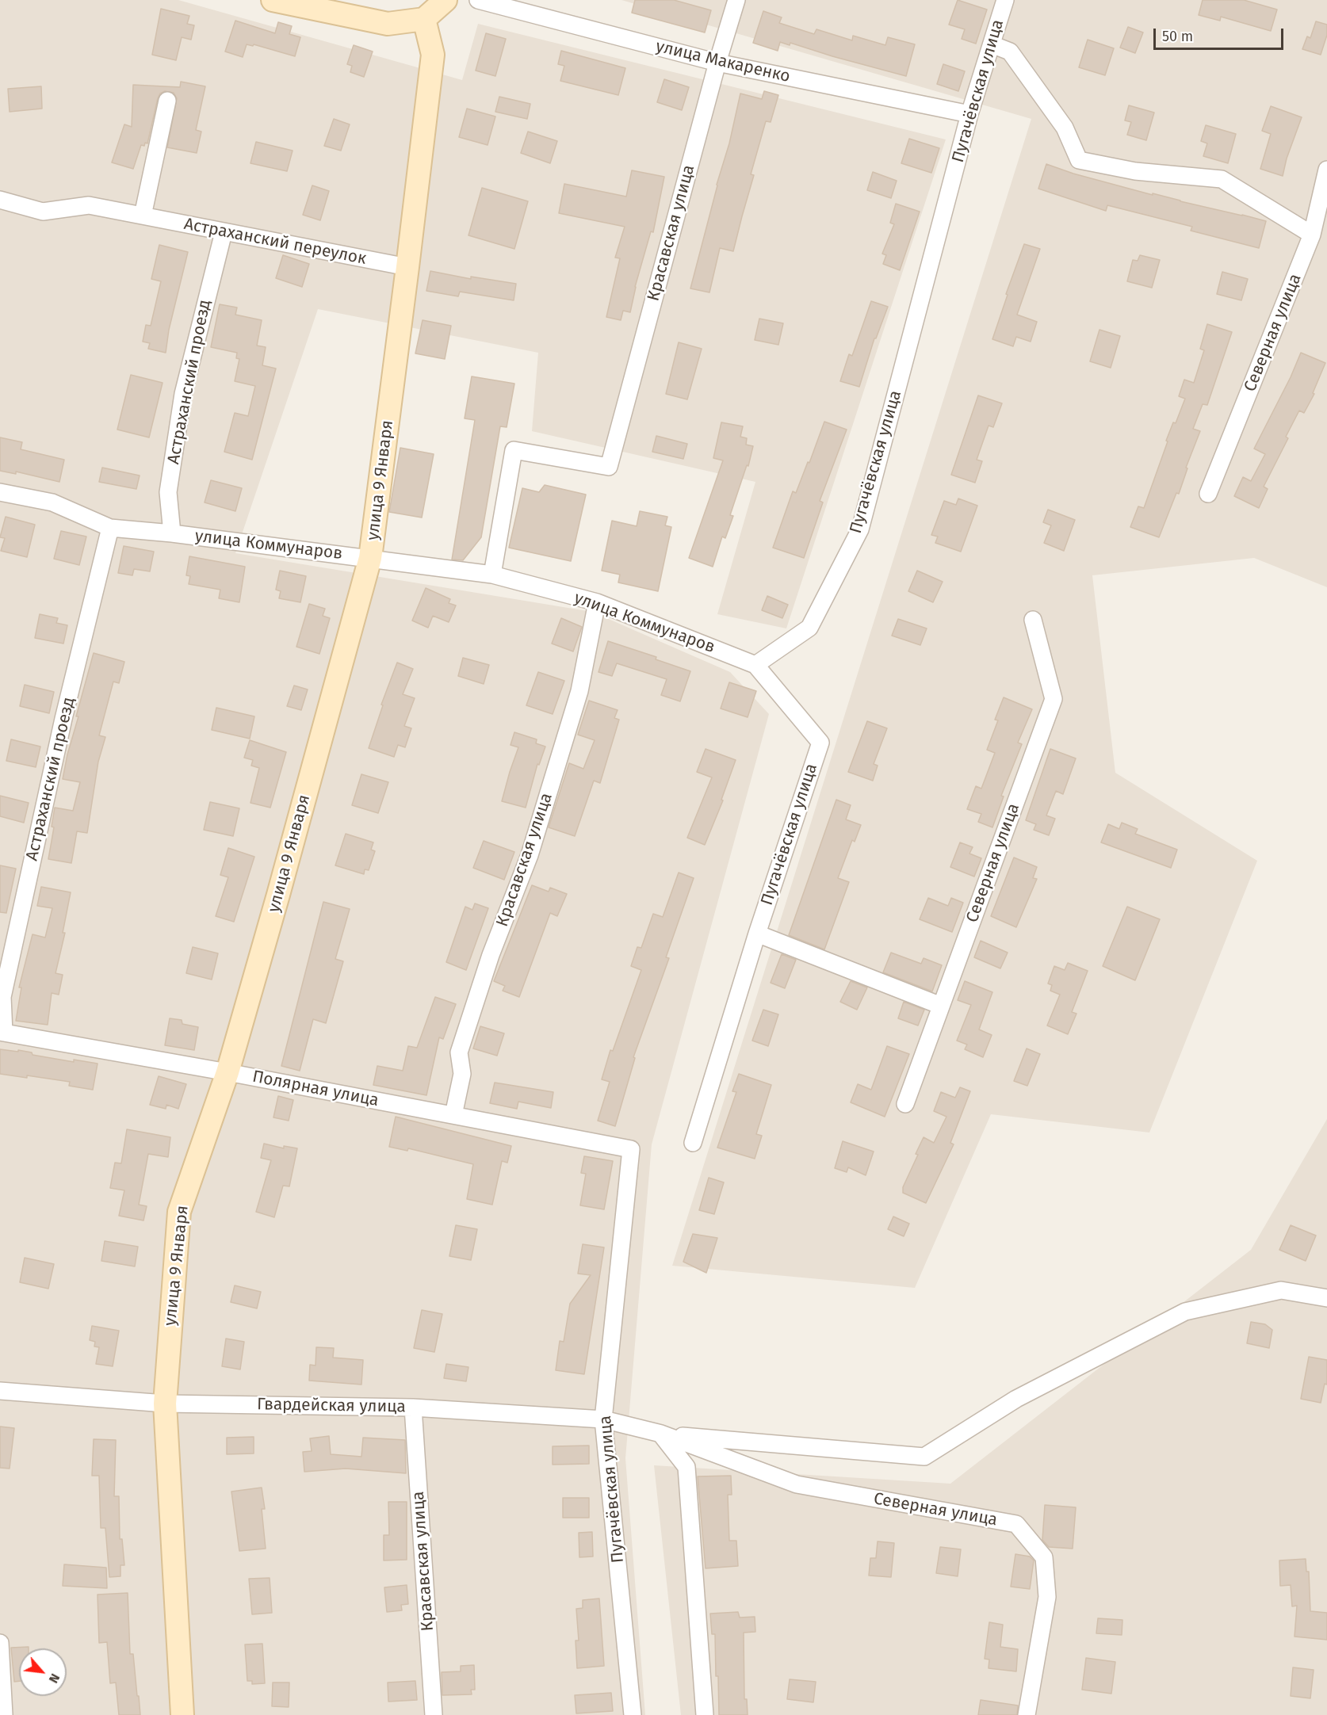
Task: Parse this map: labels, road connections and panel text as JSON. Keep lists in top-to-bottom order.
{
  "streets": {
    "street": [
      "улица Макаренко",
      "Пугачёвская улица",
      "Красавская улица",
      "Астраханский переулок",
      "Северная улица",
      "Астраханский проезд",
      "улица 9 Января",
      "улица Коммунаров",
      "Полярная улица",
      "Гвардейская улица"
    ]
  },
  "crossings": [
    ["улица Макаренко", "Пугачёвская улица"],
    ["улица Макаренко", "Красавская улица"],
    ["Пугачёвская улица", "улица Коммунаров"],
    ["Пугачёвская улица", "Полярная улица"],
    ["Пугачёвская улица", "Гвардейская улица"],
    ["Красавская улица", "улица Коммунаров"],
    ["Красавская улица", "Полярная улица"],
    ["Красавская улица", "Гвардейская улица"],
    ["Астраханский переулок", "Астраханский проезд"],
    ["Астраханский переулок", "улица 9 Января"],
    ["Северная улица", "Гвардейская улица"],
    ["Астраханский проезд", "улица Коммунаров"],
    ["Астраханский проезд", "Полярная улица"],
    ["улица 9 Января", "улица Коммунаров"],
    ["улица 9 Января", "Полярная улица"],
    ["улица 9 Января", "Гвардейская улица"]
  ],
  "scale_bar": "50 m",
  "north": "bottom right"
}
